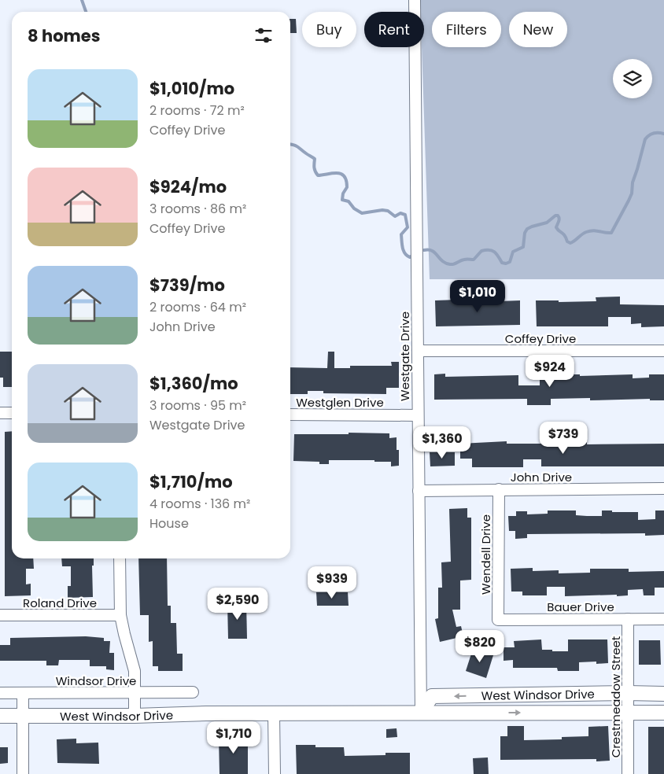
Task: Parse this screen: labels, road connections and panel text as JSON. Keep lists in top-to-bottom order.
{
  "streets": {
    "street": [
      "Coffey Drive",
      "Westgate Drive",
      "Westglen Drive",
      "John Drive",
      "Wendell Drive",
      "Roland Drive",
      "Bauer Drive",
      "Windsor Drive",
      "West Windsor Drive",
      "Crestmeadow Street"
    ]
  },
  "crossings": [
    ["Coffey Drive", "Westgate Drive"],
    ["Westgate Drive", "Westglen Drive"],
    ["Westgate Drive", "John Drive"],
    ["Westgate Drive", "West Windsor Drive"],
    ["John Drive", "Wendell Drive"],
    ["Wendell Drive", "Bauer Drive"],
    ["Bauer Drive", "Crestmeadow Street"],
    ["West Windsor Drive", "Crestmeadow Street"]
  ],
  "page": {
    "chip": [
      "Buy",
      "Rent",
      "Filters",
      "New"
    ],
    "heading": "8 homes",
    "list": [
      {
        "name": "$1,010/mo",
        "note": "2 rooms · 72 m² · Coffey Drive"
      },
      {
        "name": "$924/mo",
        "note": "3 rooms · 86 m² · Coffey Drive"
      },
      {
        "name": "$739/mo",
        "note": "2 rooms · 64 m² · John Drive"
      },
      {
        "name": "$1,360/mo",
        "note": "3 rooms · 95 m² · Westgate Drive"
      },
      {
        "name": "$1,710/mo",
        "note": "4 rooms · 136 m² · House"
      }
    ],
    "price": [
      "$1,010",
      "$924",
      "$739",
      "$1,360",
      "$939",
      "$2,590",
      "$820",
      "$1,710"
    ]
  }
}
